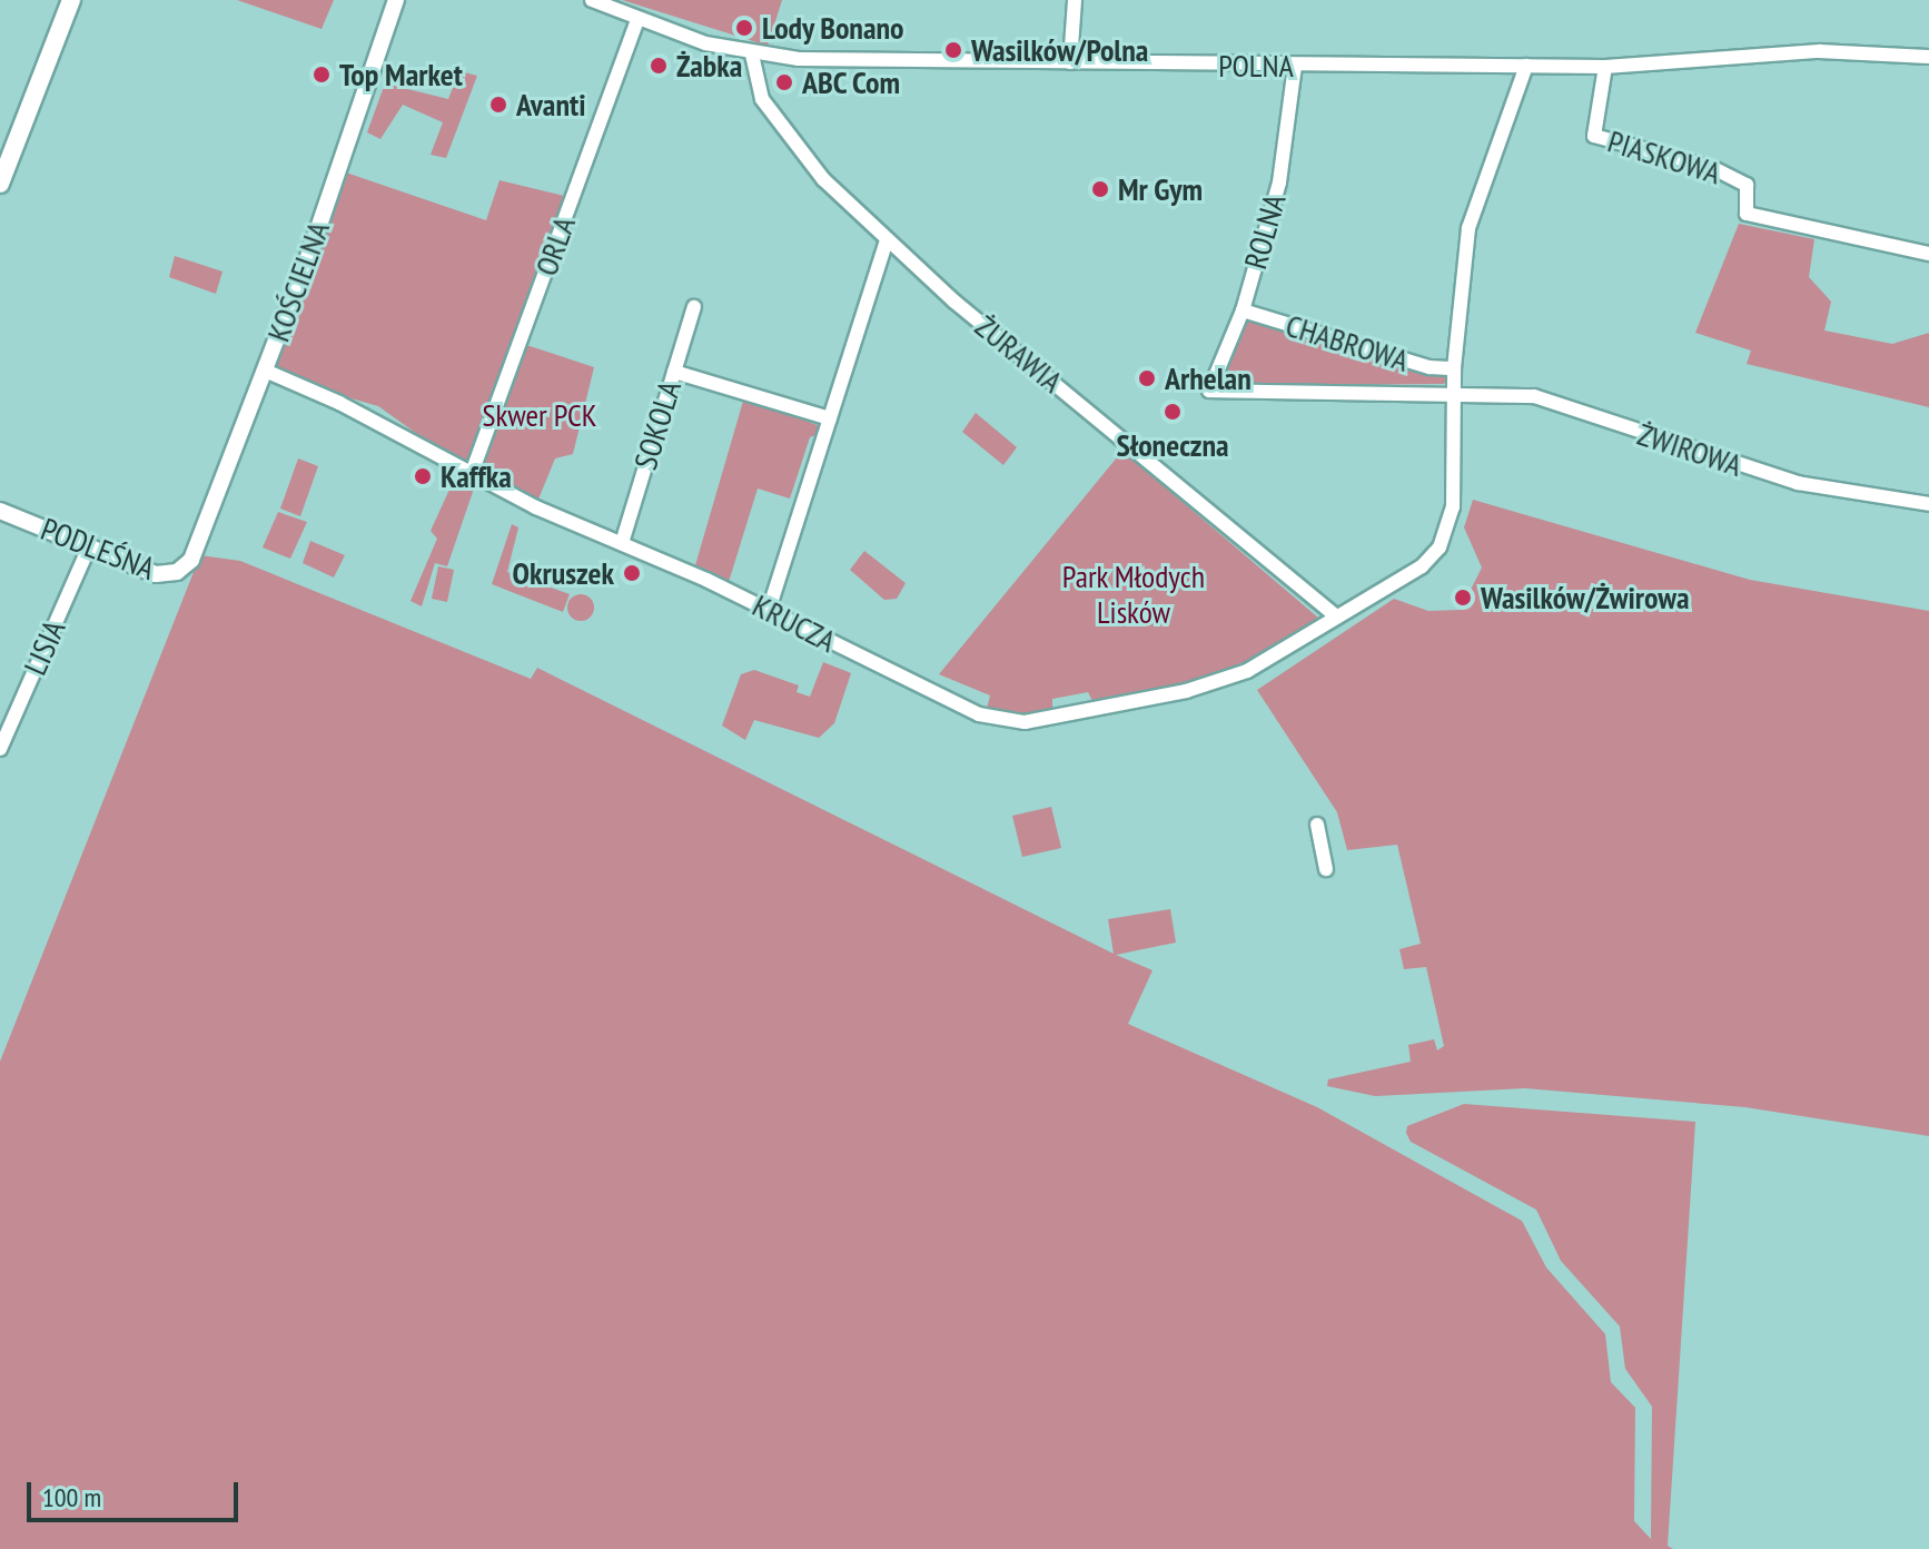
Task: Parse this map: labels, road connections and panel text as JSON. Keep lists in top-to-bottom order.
{
  "streets": {
    "street": [
      "POLNA",
      "PIASKOWA",
      "ROLNA",
      "ORLA",
      "KOŚCIELNA",
      "CHABROWA",
      "ŻURAWIA",
      "SOKOLA",
      "ŻWIROWA",
      "PODLEŚNA",
      "KRUCZA",
      "LISIA"
    ]
  },
  "crossings": [
    ["POLNA", "PIASKOWA"],
    ["POLNA", "ROLNA"],
    ["POLNA", "ORLA"],
    ["POLNA", "ŻURAWIA"],
    ["ROLNA", "CHABROWA"],
    ["ROLNA", "ŻWIROWA"],
    ["ORLA", "KRUCZA"],
    ["KOŚCIELNA", "PODLEŚNA"],
    ["KOŚCIELNA", "KRUCZA"],
    ["ŻURAWIA", "KRUCZA"],
    ["SOKOLA", "KRUCZA"],
    ["PODLEŚNA", "LISIA"]
  ],
  "parks": ["Skwer PCK", "Park Młodych Lisków"],
  "places": [
    "Lody Bonano",
    "Wasilków/Polna",
    "Żabka",
    "Top Market",
    "ABC Com",
    "Avanti",
    "Mr Gym",
    "Arhelan",
    "Słoneczna",
    "Kaffka",
    "Okruszek",
    "Wasilków/Żwirowa"
  ],
  "scale_bar": "100 m"
}
